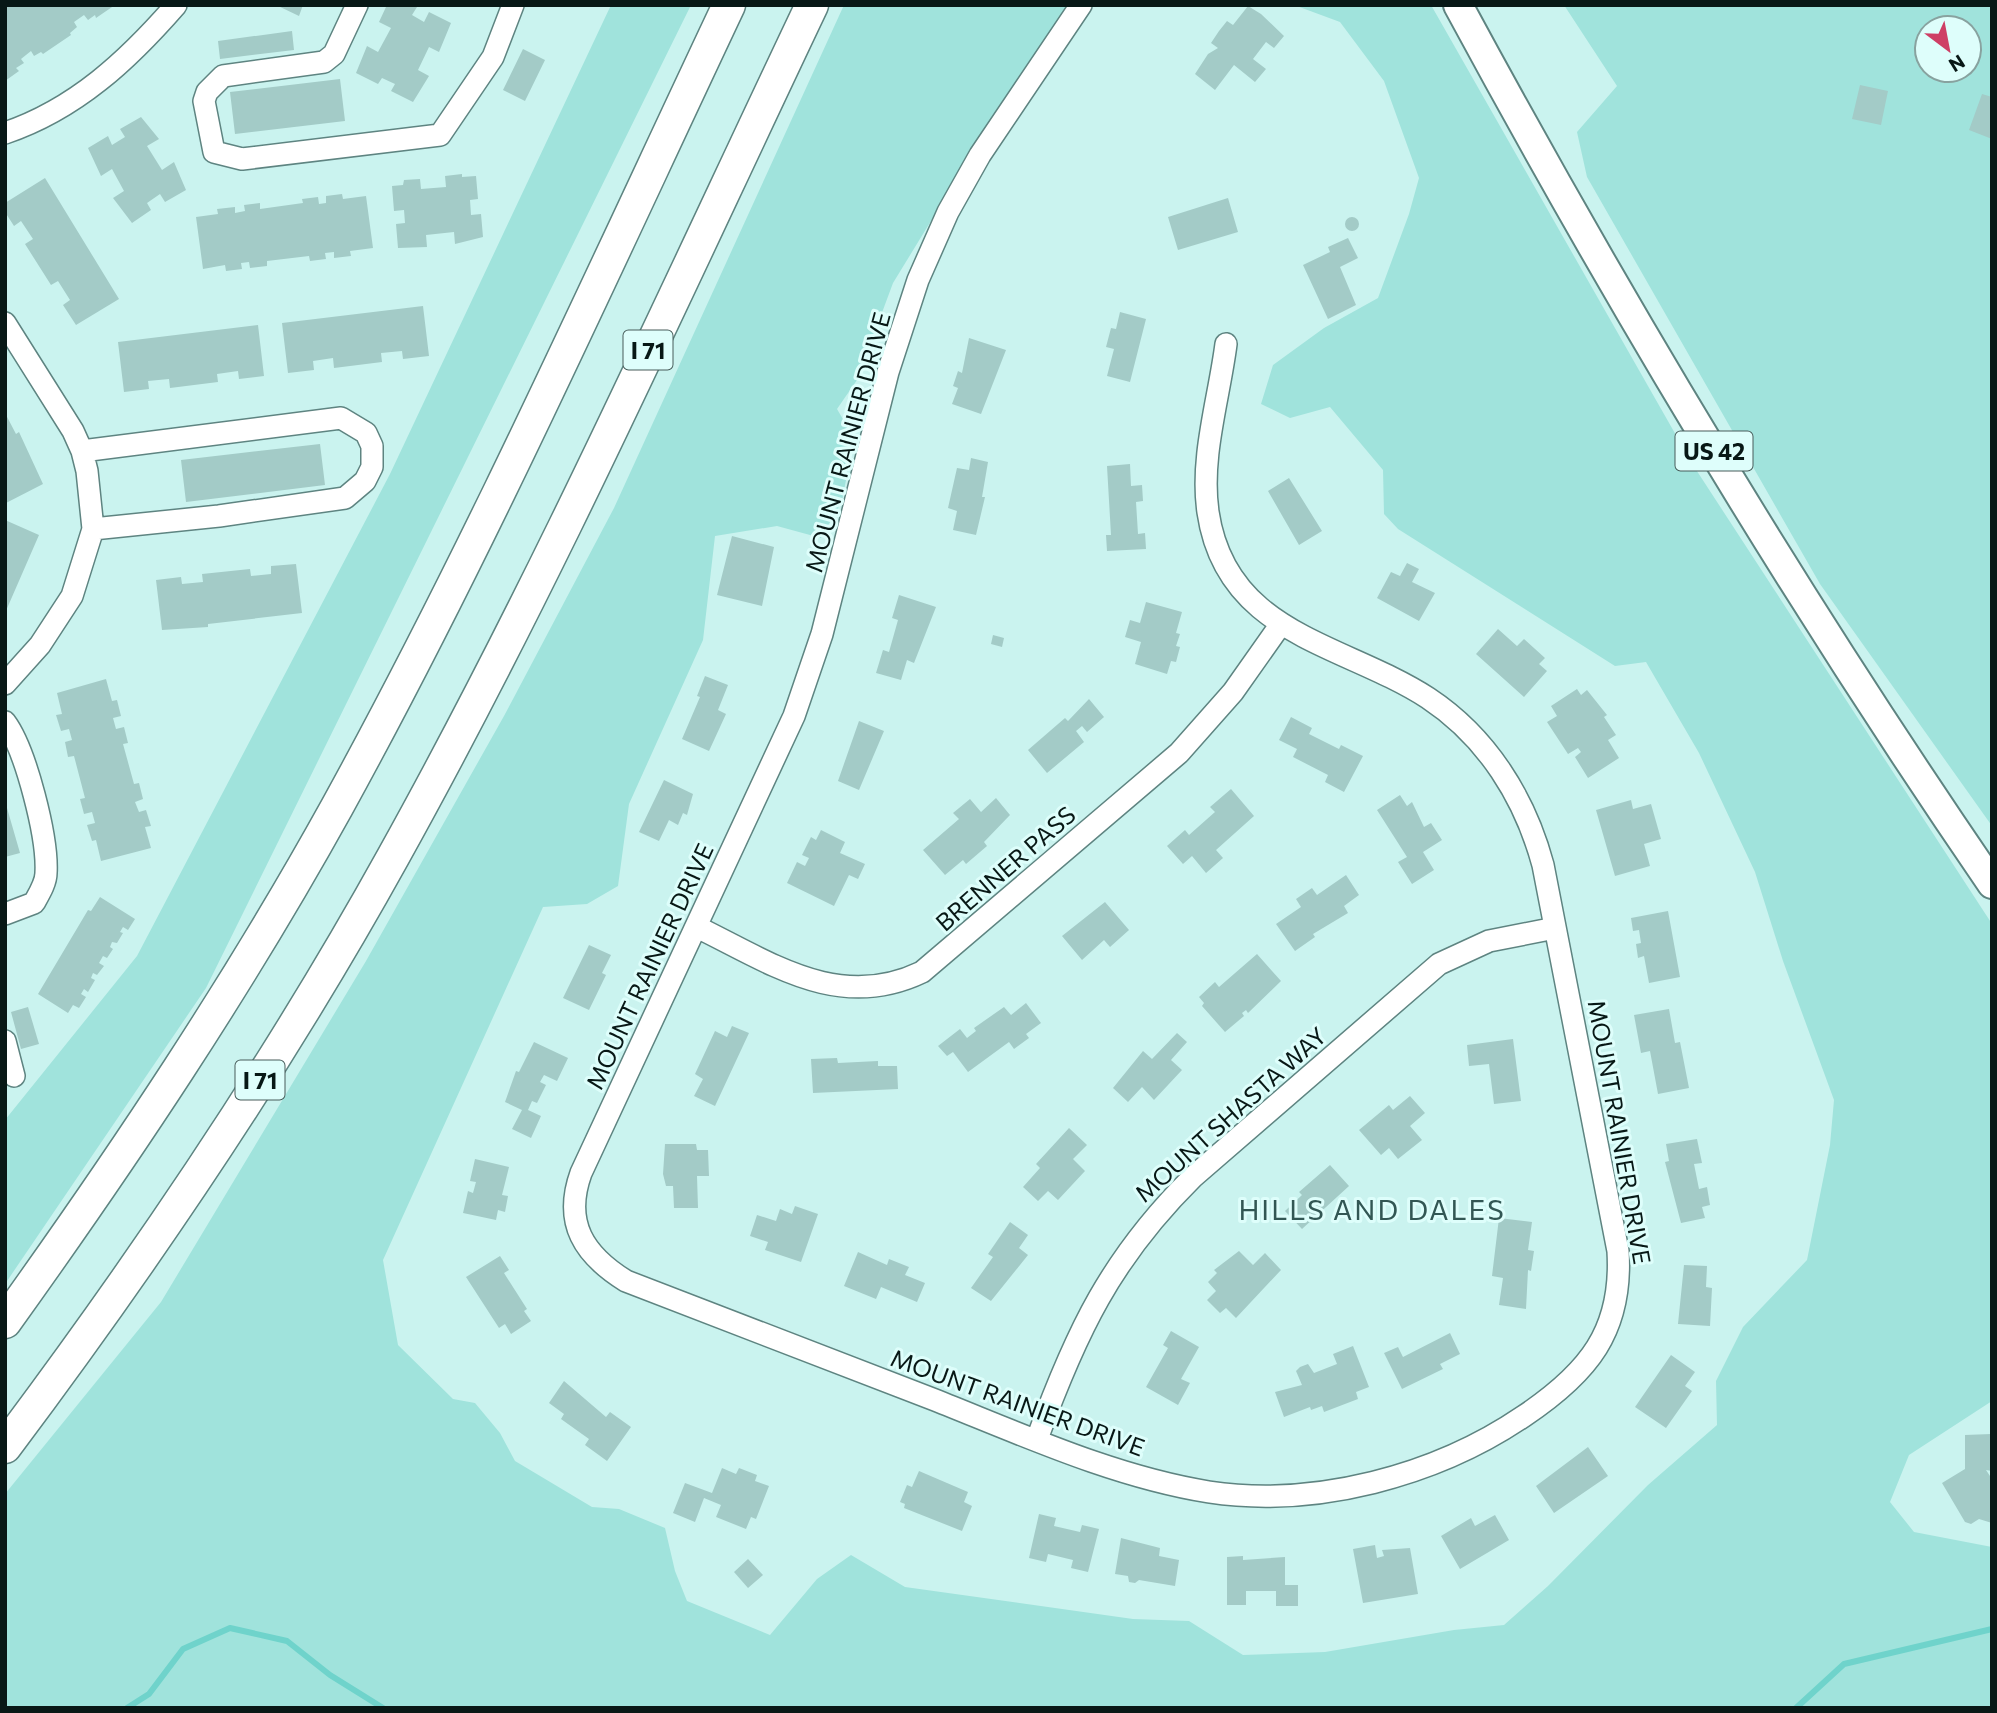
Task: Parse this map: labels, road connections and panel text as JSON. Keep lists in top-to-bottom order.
{
  "streets": {
    "highway": ["I 71"],
    "main road": ["US 42"],
    "street": ["MOUNT RAINIER DRIVE", "BRENNER PASS", "MOUNT SHASTA WAY"]
  },
  "crossings": [
    ["MOUNT RAINIER DRIVE", "BRENNER PASS"],
    ["MOUNT RAINIER DRIVE", "MOUNT SHASTA WAY"]
  ],
  "districts": ["HILLS AND DALES"],
  "north": "bottom right"
}
